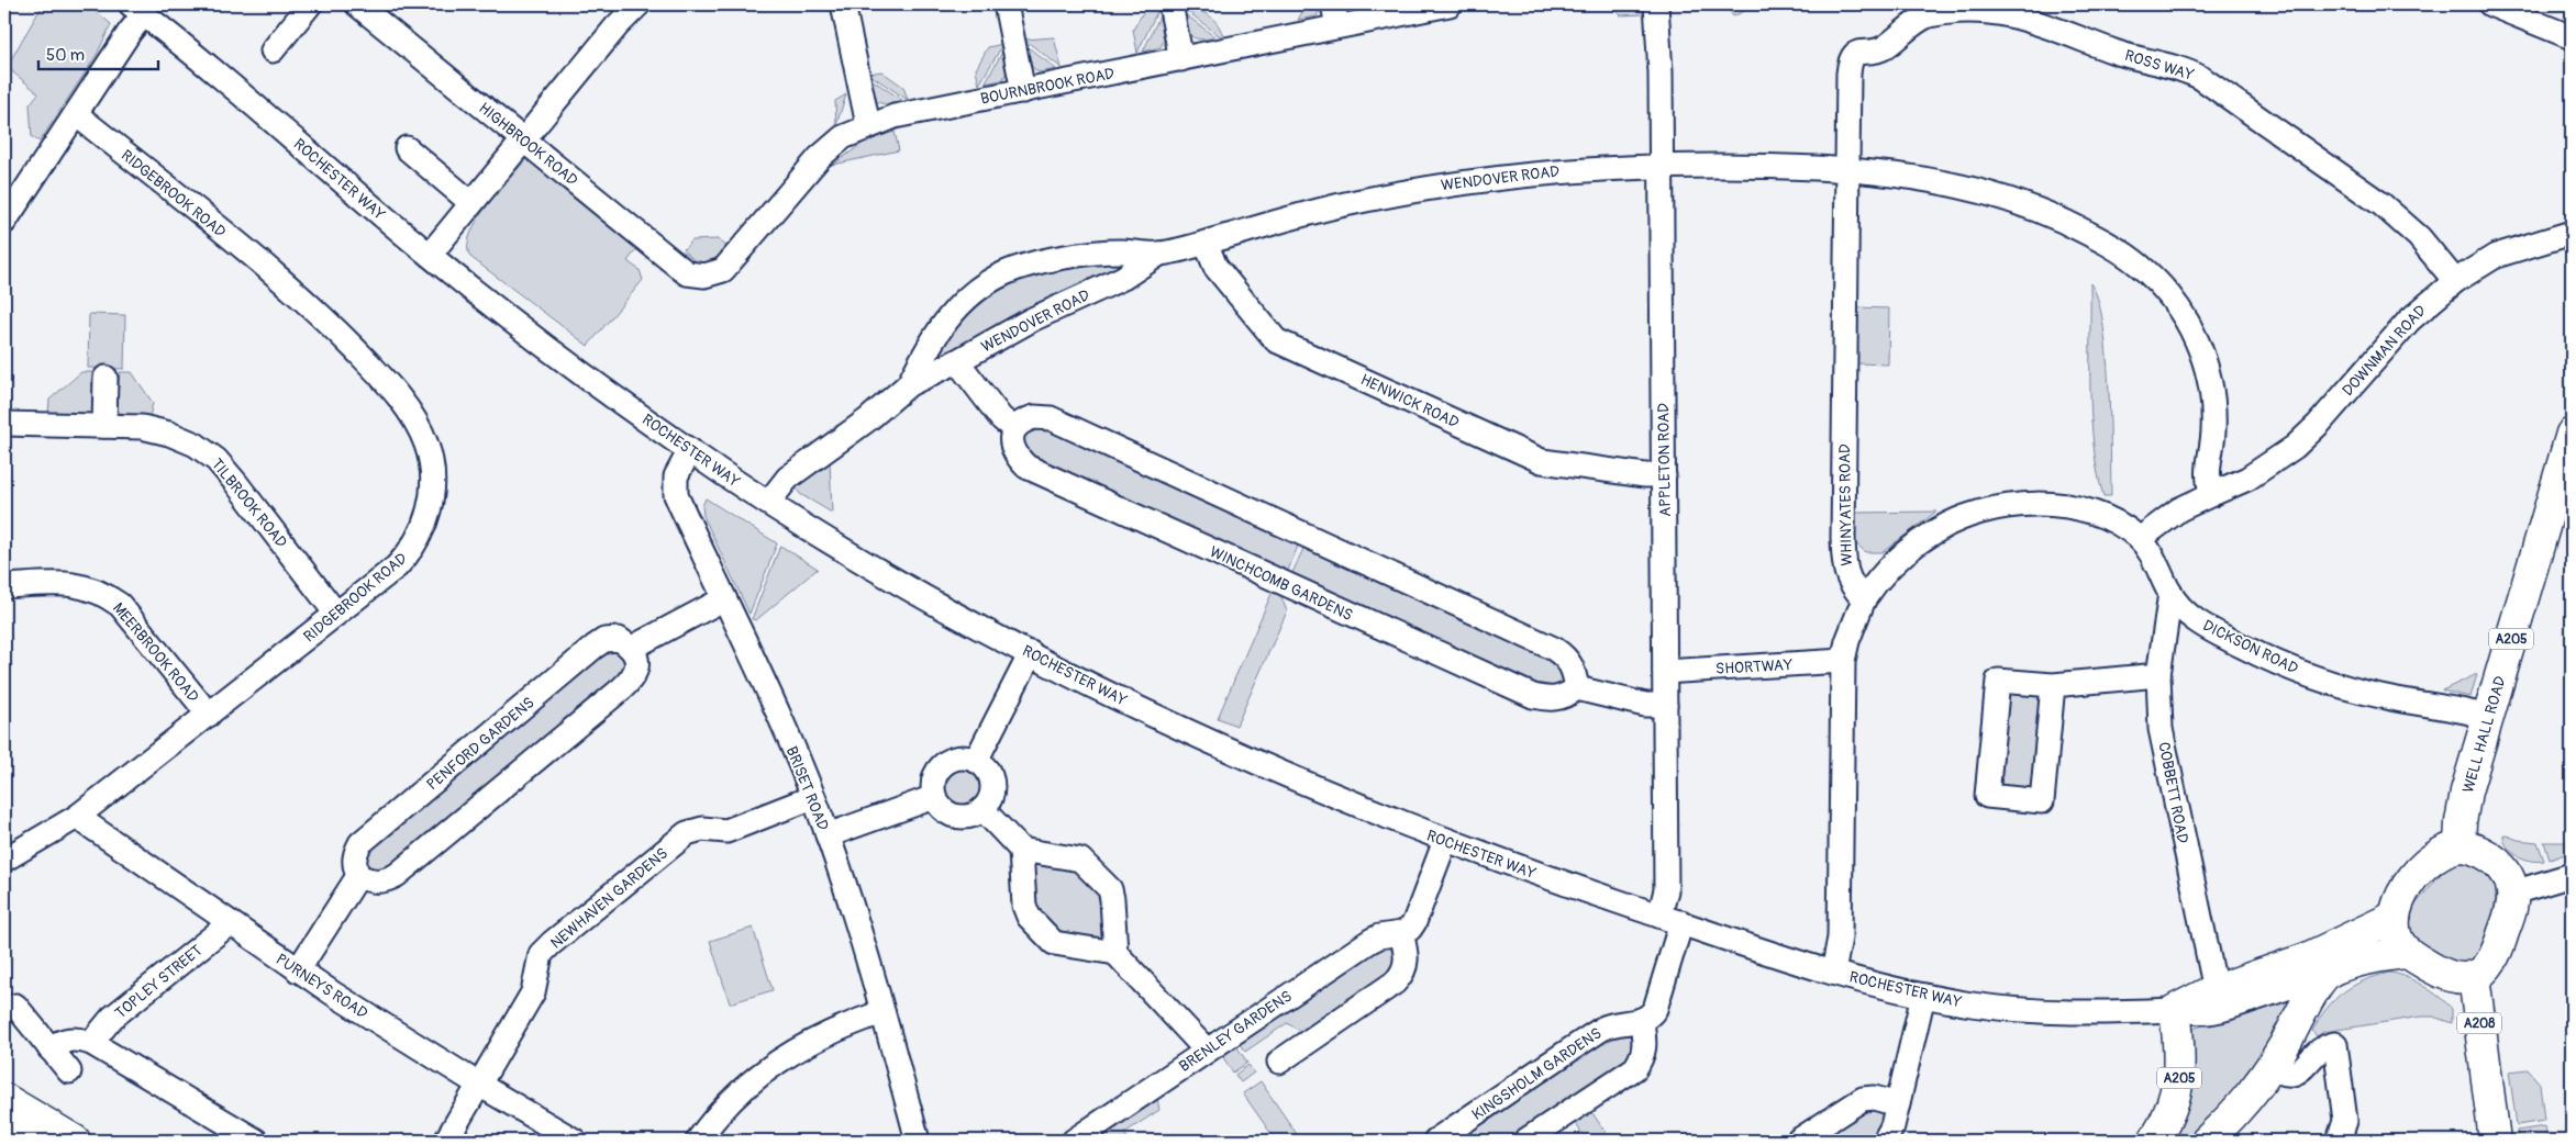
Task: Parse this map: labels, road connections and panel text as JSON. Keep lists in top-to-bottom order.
{
  "streets": {
    "main road": [
      "ROCHESTER WAY",
      "A205",
      "WELL HALL ROAD",
      "A208"
    ],
    "street": [
      "ROSS WAY",
      "BOURNBROOK ROAD",
      "HIGHBROOK ROAD",
      "WENDOVER ROAD",
      "RIDGEBROOK ROAD",
      "DOWNMAN ROAD",
      "HENWICK ROAD",
      "APPLETON ROAD",
      "TILBROOK ROAD",
      "WHINYATES ROAD",
      "WINCHCOMB GARDENS",
      "DICKSON ROAD",
      "MEERBROOK ROAD",
      "SHORTWAY",
      "PENFORD GARDENS",
      "BRISET ROAD",
      "COBBETT ROAD",
      "NEWHAVEN GARDENS",
      "TOPLEY STREET",
      "PURNEYS ROAD",
      "BRENLEY GARDENS",
      "KINGSHOLM GARDENS"
    ]
  },
  "crossings": [
    ["ROSS WAY", "DOWNMAN ROAD"],
    ["ROSS WAY", "WHINYATES ROAD"],
    ["BOURNBROOK ROAD", "HIGHBROOK ROAD"],
    ["WENDOVER ROAD", "ROCHESTER WAY"],
    ["WENDOVER ROAD", "DOWNMAN ROAD"],
    ["WENDOVER ROAD", "HENWICK ROAD"],
    ["WENDOVER ROAD", "APPLETON ROAD"],
    ["WENDOVER ROAD", "WHINYATES ROAD"],
    ["ROCHESTER WAY", "APPLETON ROAD"],
    ["ROCHESTER WAY", "A205"],
    ["ROCHESTER WAY", "WELL HALL ROAD"],
    ["ROCHESTER WAY", "BRISET ROAD"],
    ["ROCHESTER WAY", "COBBETT ROAD"],
    ["ROCHESTER WAY", "A208"],
    ["RIDGEBROOK ROAD", "TILBROOK ROAD"],
    ["RIDGEBROOK ROAD", "MEERBROOK ROAD"],
    ["RIDGEBROOK ROAD", "PURNEYS ROAD"],
    ["DOWNMAN ROAD", "DICKSON ROAD"],
    ["HENWICK ROAD", "APPLETON ROAD"],
    ["APPLETON ROAD", "SHORTWAY"],
    ["WHINYATES ROAD", "DICKSON ROAD"],
    ["DICKSON ROAD", "WELL HALL ROAD"],
    ["DICKSON ROAD", "COBBETT ROAD"],
    ["WELL HALL ROAD", "A208"],
    ["BRISET ROAD", "NEWHAVEN GARDENS"],
    ["NEWHAVEN GARDENS", "PURNEYS ROAD"],
    ["TOPLEY STREET", "PURNEYS ROAD"]
  ],
  "scale_bar": "50 m"
}
